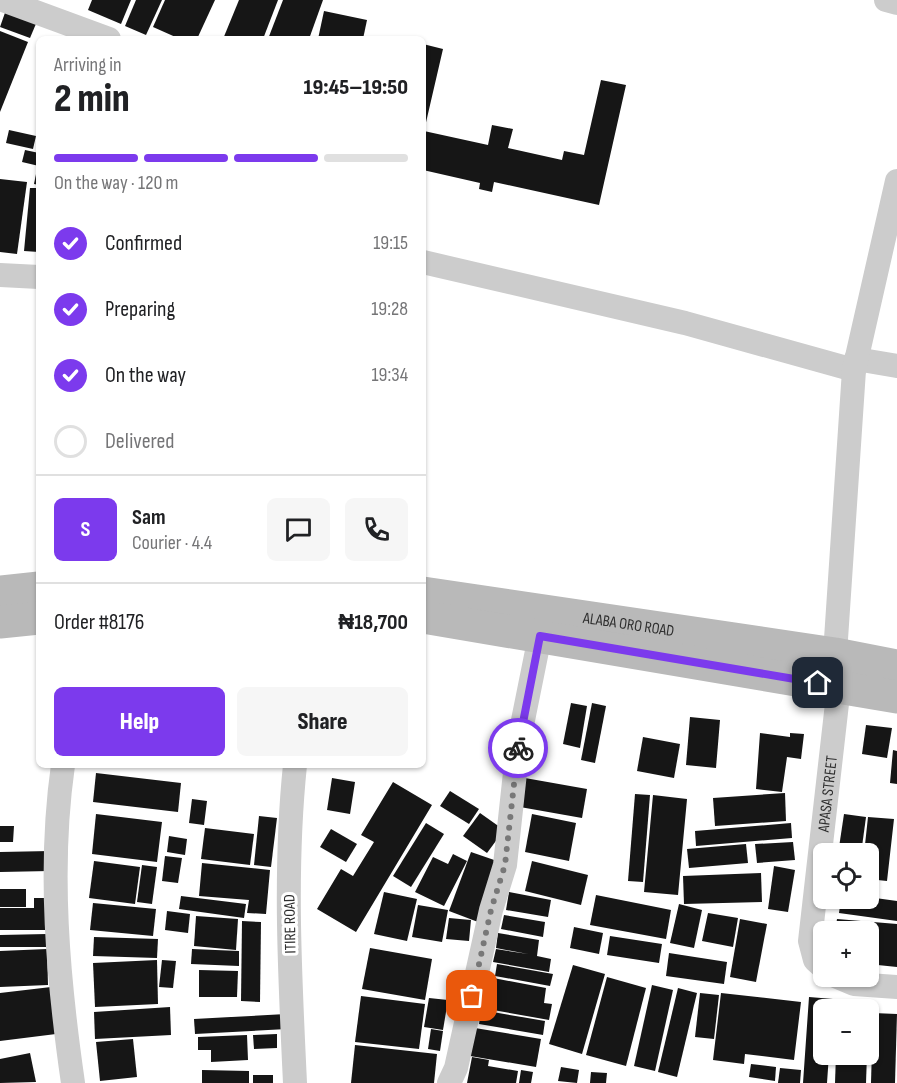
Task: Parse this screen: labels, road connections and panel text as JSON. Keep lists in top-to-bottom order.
{
  "streets": {
    "main road": ["ALABA ORO ROAD"],
    "street": ["APASA STREET", "ITIRE ROAD"]
  },
  "crossings": [
    ["ALABA ORO ROAD", "APASA STREET"]
  ],
  "page": {
    "heading": ["2 min", "Arriving in", "19:45–19:50"],
    "panel": [
      "Sam",
      "Courier · 4.4",
      "Order #8176",
      "₦18,700"
    ],
    "bar": "On the way · 120 m",
    "list": [
      ["Confirmed", "19:15"],
      ["Preparing", "19:28"],
      ["On the way", "19:34"],
      "Delivered"
    ],
    "round": "S",
    "buttons": ["Help", "Share"],
    "map_buttons": ["+", "−"]
  }
}
